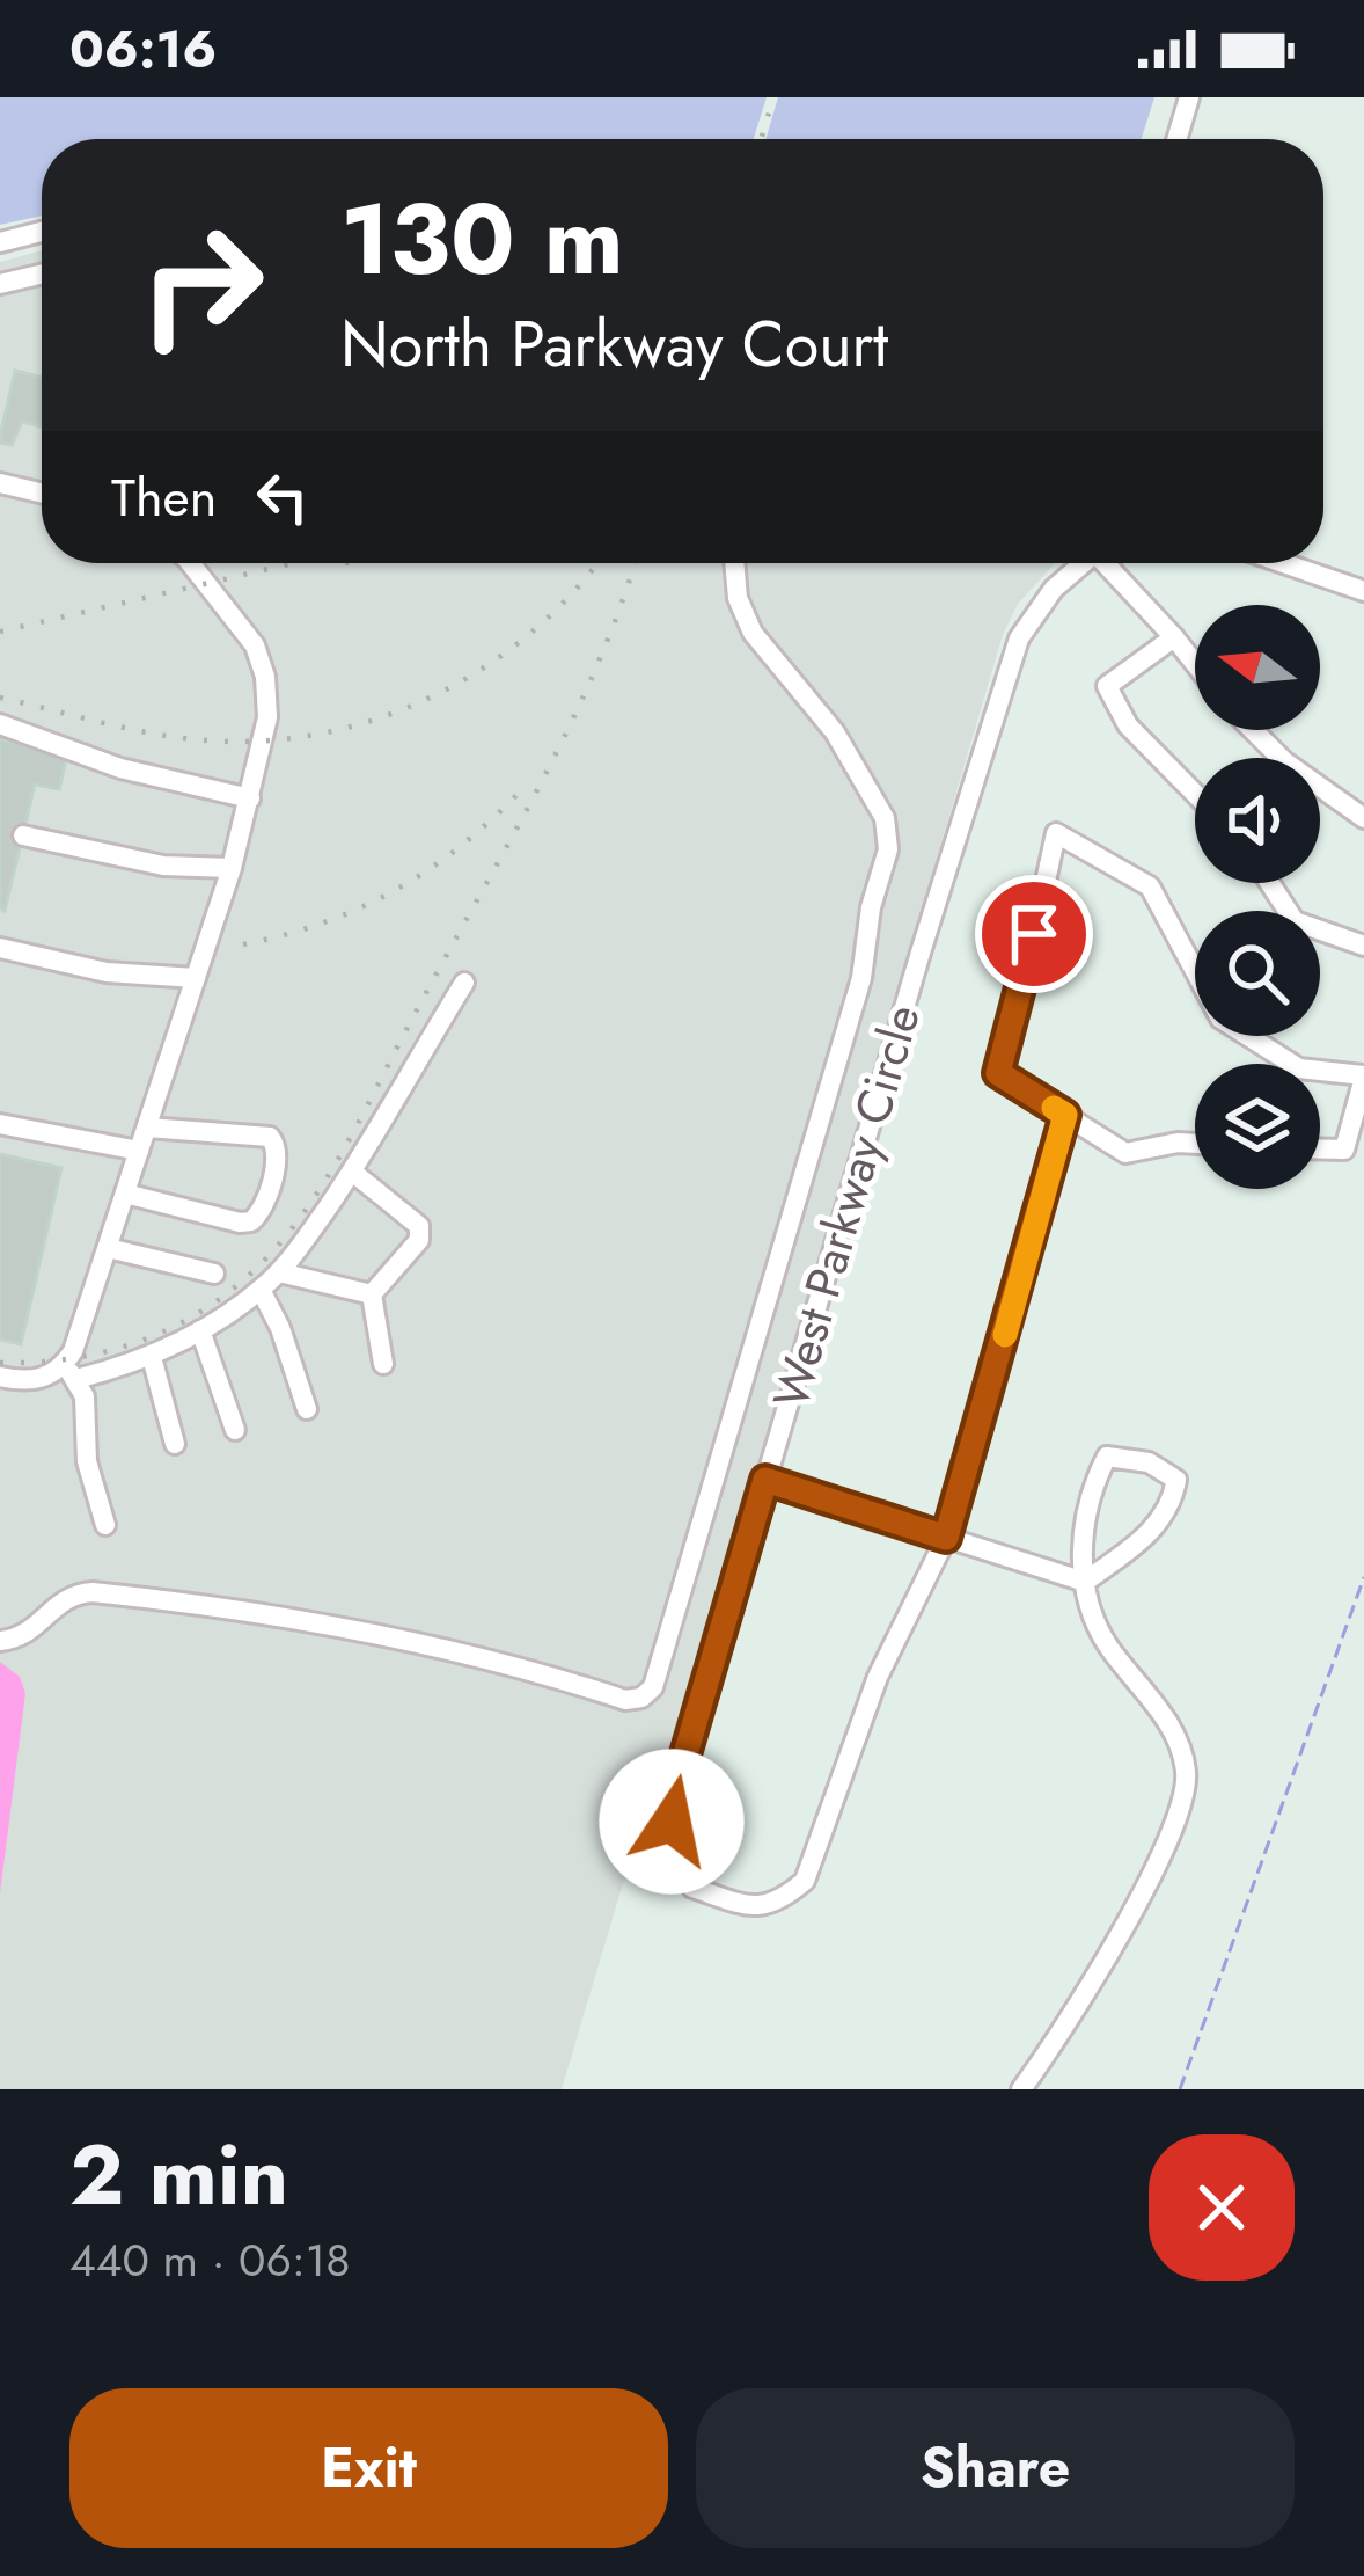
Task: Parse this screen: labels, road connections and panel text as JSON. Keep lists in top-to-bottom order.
{
  "streets": {
    "street": ["West Parkway Circle"]
  },
  "north": "left",
  "page": {
    "status": "06:16",
    "turn": ["130 m", "North Parkway Court"],
    "then": "Then",
    "heading": ["2 min", "440 m · 06:18"],
    "buttons": ["Exit", "Share"]
  }
}
